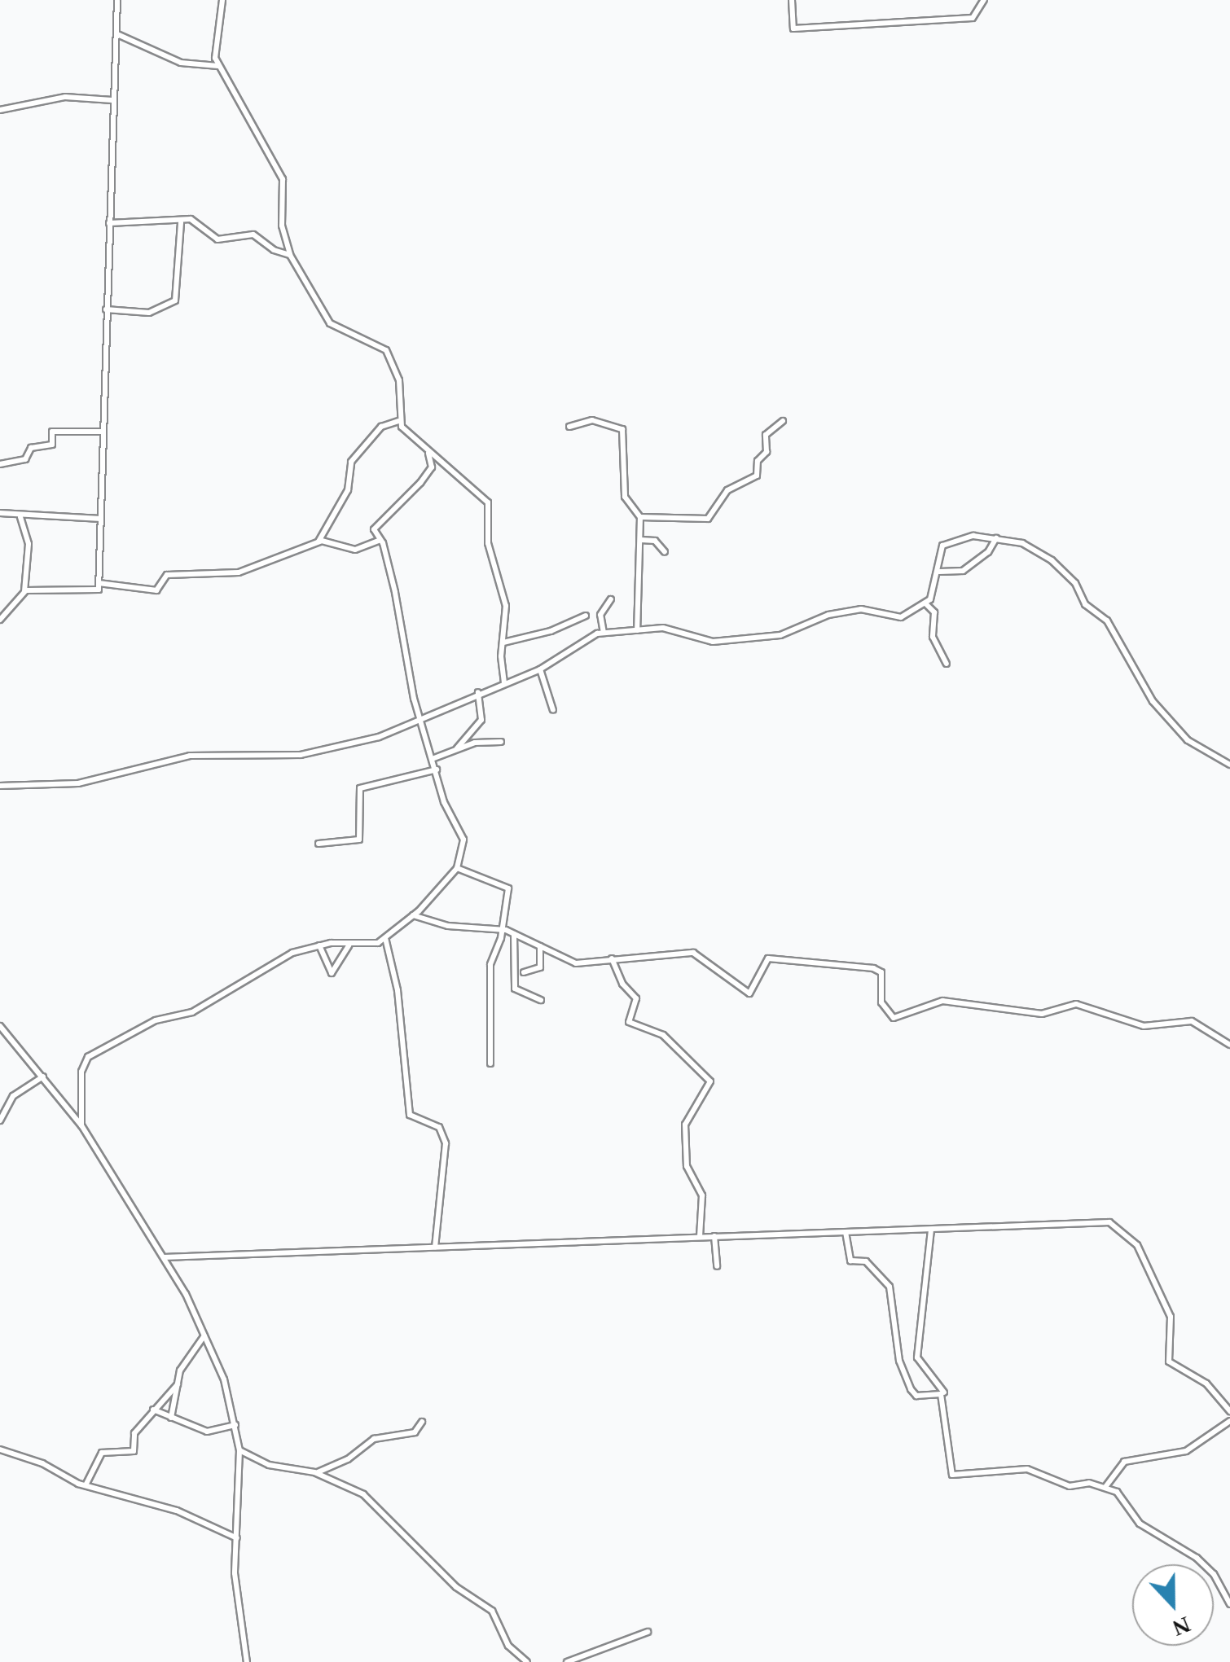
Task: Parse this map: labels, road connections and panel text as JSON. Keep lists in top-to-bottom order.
{
  "north": "bottom"
}
